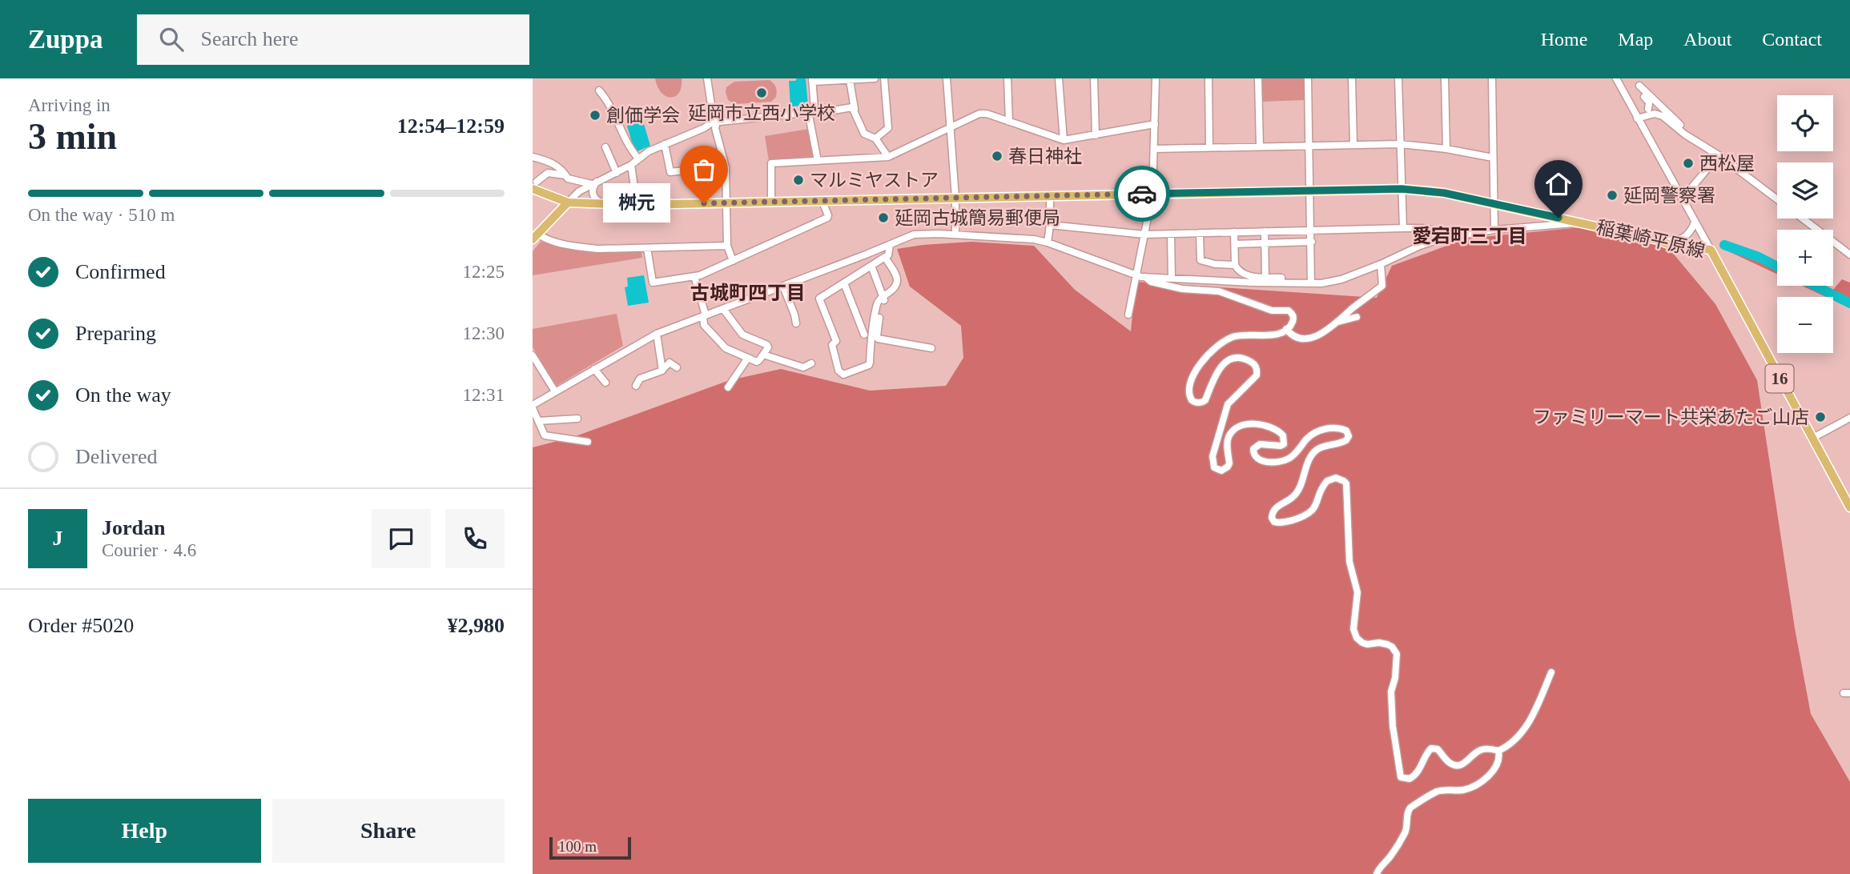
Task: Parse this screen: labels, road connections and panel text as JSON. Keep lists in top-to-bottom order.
{
  "streets": {
    "main road": ["稲葉崎平原線", "16"]
  },
  "districts": ["愛宕町三丁目", "古城町四丁目"],
  "places": [
    "延岡市立西小学校",
    "創価学会",
    "春日神社",
    "西松屋",
    "マルミヤストア",
    "延岡警察署",
    "桝元",
    "延岡古城簡易郵便局",
    "ファミリーマート共栄あたご山店"
  ],
  "scale_bar": "100 m",
  "page": {
    "header": "Zuppa",
    "search": "Search here",
    "nav": [
      "Home",
      "Map",
      "About",
      "Contact"
    ],
    "heading": ["3 min", "Arriving in", "12:54–12:59"],
    "panel": [
      "Jordan",
      "Courier · 4.6",
      "Order #5020",
      "¥2,980"
    ],
    "map_buttons": ["+", "−"],
    "bar": "On the way · 510 m",
    "bubble": "桝元",
    "list": [
      ["Confirmed", "12:25"],
      ["Preparing", "12:30"],
      ["On the way", "12:31"],
      "Delivered"
    ],
    "round": "J",
    "buttons": ["Help", "Share"],
    "scale": "100 m"
  }
}
